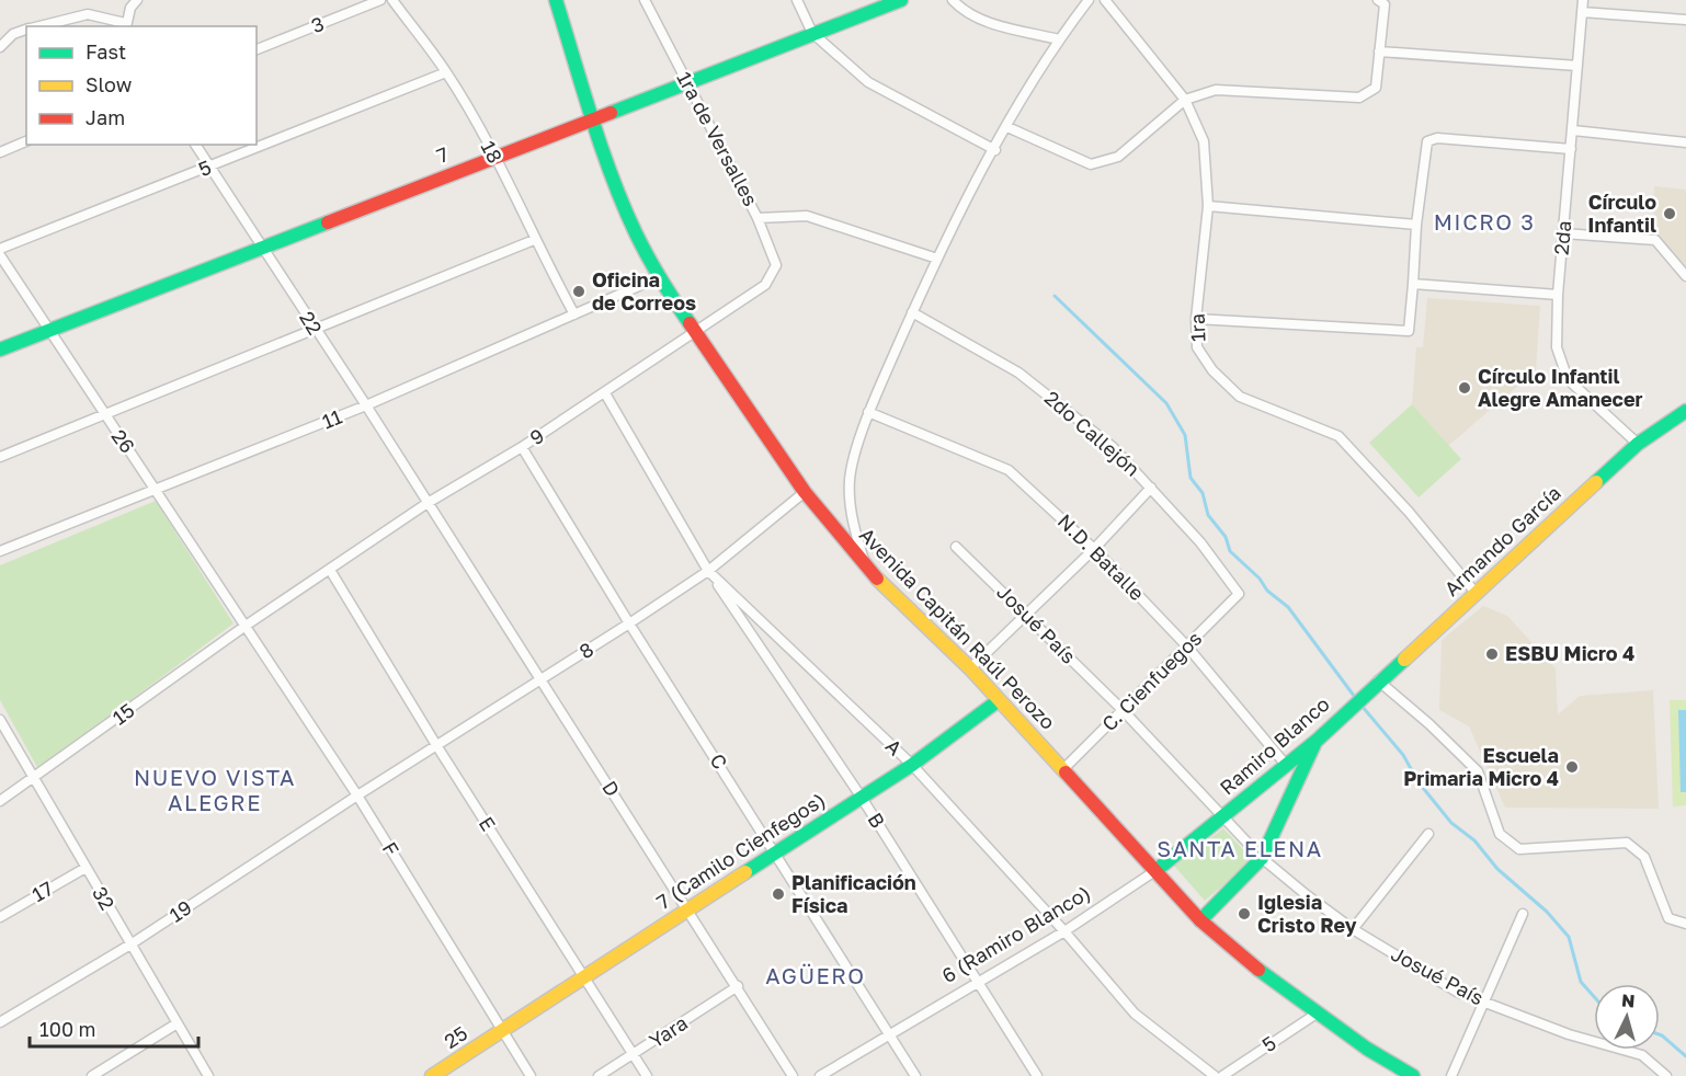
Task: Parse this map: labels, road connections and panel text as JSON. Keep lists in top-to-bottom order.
{
  "streets": {
    "main road": [
      "7",
      "Armando García",
      "Avenida Capitán Raúl Perozo",
      "Ramiro Blanco",
      "7 (Camilo Cienfegos)",
      "6 (Ramiro Blanco)",
      "25"
    ],
    "street": [
      "3",
      "1ra de Versalles",
      "18",
      "5",
      "2da",
      "22",
      "1ra",
      "11",
      "2do Callejón",
      "9",
      "26",
      "N.D. Batalle",
      "Josué País",
      "8",
      "C. Cienfuegos",
      "15",
      "A",
      "C",
      "D",
      "B",
      "E",
      "F",
      "17",
      "32",
      "19",
      "Yara"
    ]
  },
  "crossings": [
    ["1ra de Versalles", "7"],
    ["1ra de Versalles", "9"],
    ["18", "7"],
    ["18", "5"],
    ["18", "11"],
    ["7", "22"],
    ["7", "26"],
    ["7", "Avenida Capitán Raúl Perozo"],
    ["5", "22"],
    ["5", "Avenida Capitán Raúl Perozo"],
    ["2da", "Armando García"],
    ["22", "11"],
    ["22", "9"],
    ["22", "D"],
    ["1ra", "Armando García"],
    ["11", "26"],
    ["11", "Avenida Capitán Raúl Perozo"],
    ["2do Callejón", "C. Cienfuegos"],
    ["9", "26"],
    ["9", "Avenida Capitán Raúl Perozo"],
    ["9", "15"],
    ["9", "A"],
    ["9", "C"],
    ["9", "D"],
    ["9", "E"],
    ["9", "F"],
    ["26", "15"],
    ["26", "F"],
    ["Armando García", "Ramiro Blanco"],
    ["N.D. Batalle", "C. Cienfuegos"],
    ["N.D. Batalle", "Ramiro Blanco"],
    ["Josué País", "C. Cienfuegos"],
    ["Josué País", "Ramiro Blanco"],
    ["Josué País", "6 (Ramiro Blanco)"],
    ["Avenida Capitán Raúl Perozo", "8"],
    ["Avenida Capitán Raúl Perozo", "C. Cienfuegos"],
    ["Avenida Capitán Raúl Perozo", "7 (Camilo Cienfegos)"],
    ["Avenida Capitán Raúl Perozo", "6 (Ramiro Blanco)"],
    ["8", "A"],
    ["8", "C"],
    ["8", "D"],
    ["8", "B"],
    ["8", "E"],
    ["8", "F"],
    ["8", "19"],
    ["15", "F"],
    ["15", "32"],
    ["Ramiro Blanco", "6 (Ramiro Blanco)"],
    ["A", "B"],
    ["A", "7 (Camilo Cienfegos)"],
    ["A", "6 (Ramiro Blanco)"],
    ["C", "7 (Camilo Cienfegos)"],
    ["C", "6 (Ramiro Blanco)"],
    ["D", "7 (Camilo Cienfegos)"],
    ["D", "Yara"],
    ["B", "7 (Camilo Cienfegos)"],
    ["B", "6 (Ramiro Blanco)"],
    ["E", "7 (Camilo Cienfegos)"],
    ["E", "Yara"],
    ["F", "7 (Camilo Cienfegos)"],
    ["F", "19"],
    ["F", "25"],
    ["7 (Camilo Cienfegos)", "25"],
    ["17", "32"],
    ["32", "19"]
  ],
  "districts": [
    "MICRO 3",
    "NUEVO VISTA ALEGRE",
    "SANTA ELENA",
    "AGÜERO"
  ],
  "places": [
    "Círculo Infantil",
    "Oficina de Correos",
    "Círculo Infantil Alegre Amanecer",
    "ESBU Micro 4",
    "Escuela Primaria Micro 4",
    "Planificación Física",
    "Iglesia Cristo Rey"
  ],
  "legend": ["Fast", "Slow", "Jam"],
  "scale_bar": "100 m",
  "north": "top"
}
